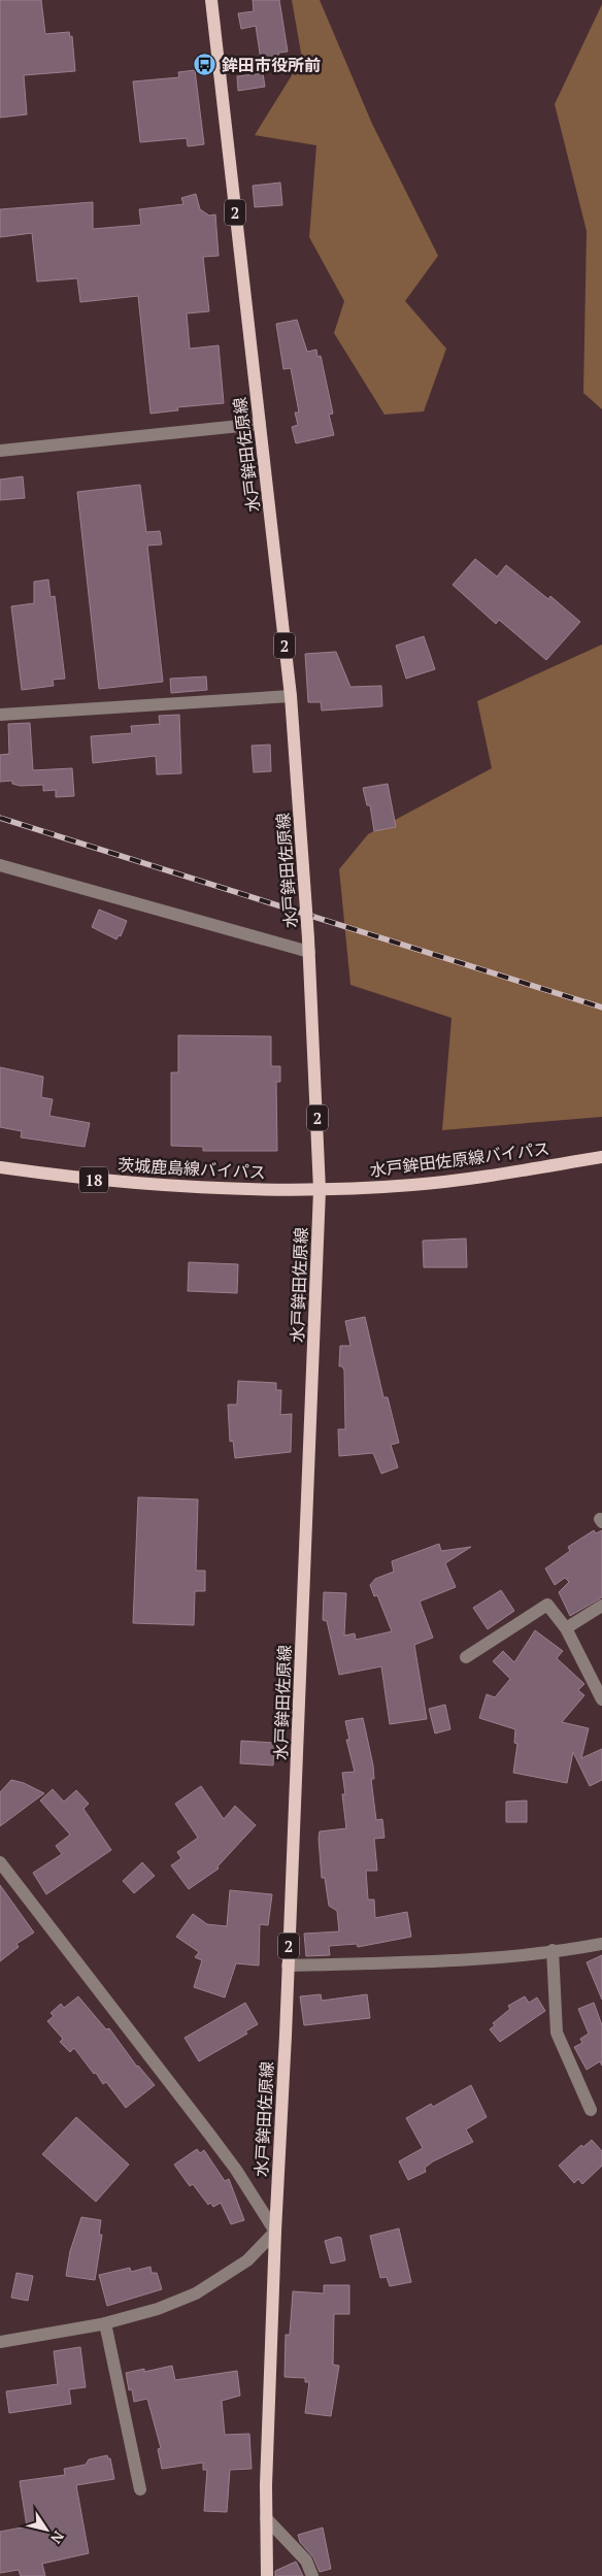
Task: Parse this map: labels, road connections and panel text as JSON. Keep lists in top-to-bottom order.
{
  "streets": {
    "main road": [
      "2",
      "水戸鉾田佐原線",
      "水戸鉾田佐原線バイパス",
      "茨城鹿島線バイパス",
      "18"
    ]
  },
  "crossings": [
    ["水戸鉾田佐原線", "水戸鉾田佐原線バイパス"],
    ["水戸鉾田佐原線", "茨城鹿島線バイパス"],
    ["水戸鉾田佐原線バイパス", "茨城鹿島線バイパス"]
  ],
  "places": {
    "bus stop": ["鉾田市役所前"]
  },
  "north": "bottom right"
}
